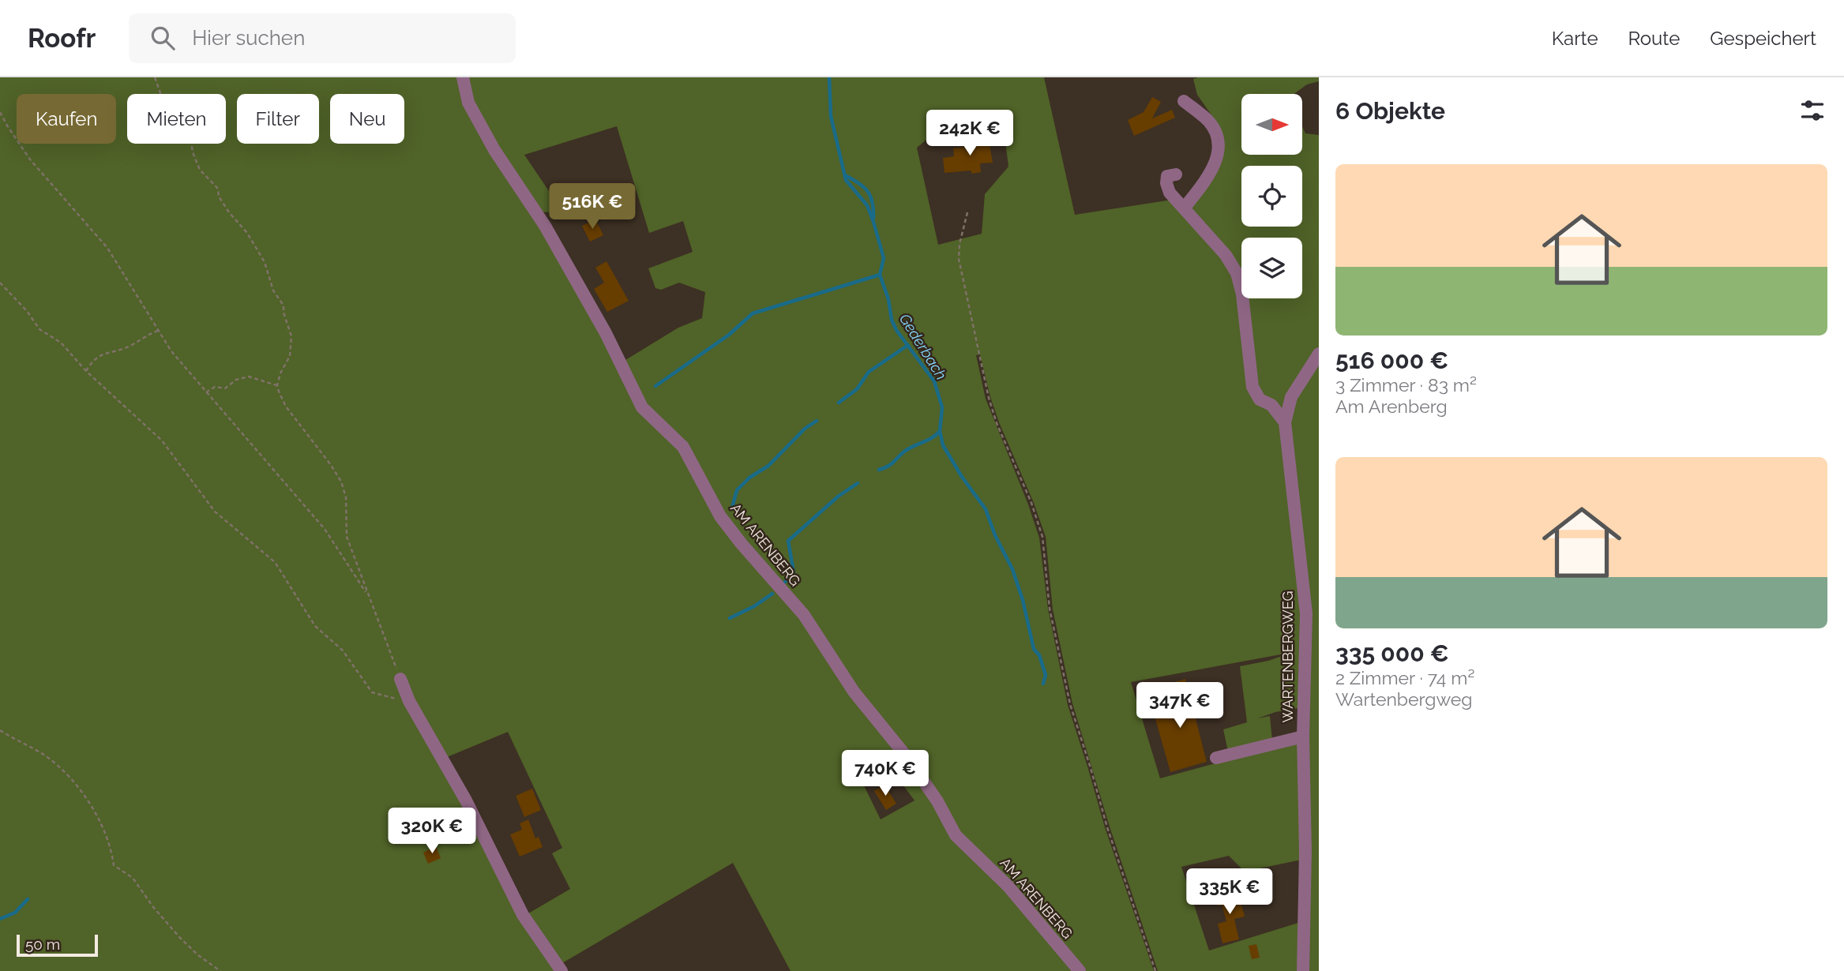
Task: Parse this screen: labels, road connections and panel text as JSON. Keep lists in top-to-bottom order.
{
  "streets": {
    "street": ["AM ARENBERG", "WARTENBERGWEG"]
  },
  "water": ["Gederbach"],
  "scale_bar": "50 m",
  "north": "right",
  "page": {
    "header": "Roofr",
    "search": "Hier suchen",
    "nav": ["Karte", "Route", "Gespeichert"],
    "heading": "6 Objekte",
    "chip": [
      "Kaufen",
      "Mieten",
      "Filter",
      "Neu"
    ],
    "price": [
      "242K €",
      "516K €",
      "347K €",
      "740K €",
      "320K €",
      "335K €"
    ],
    "list": [
      {
        "name": "516 000 €",
        "note": "3 Zimmer · 83 m² · Am Arenberg"
      },
      {
        "name": "335 000 €",
        "note": "2 Zimmer · 74 m² · Wartenbergweg"
      }
    ],
    "scale": "50 m"
  }
}
